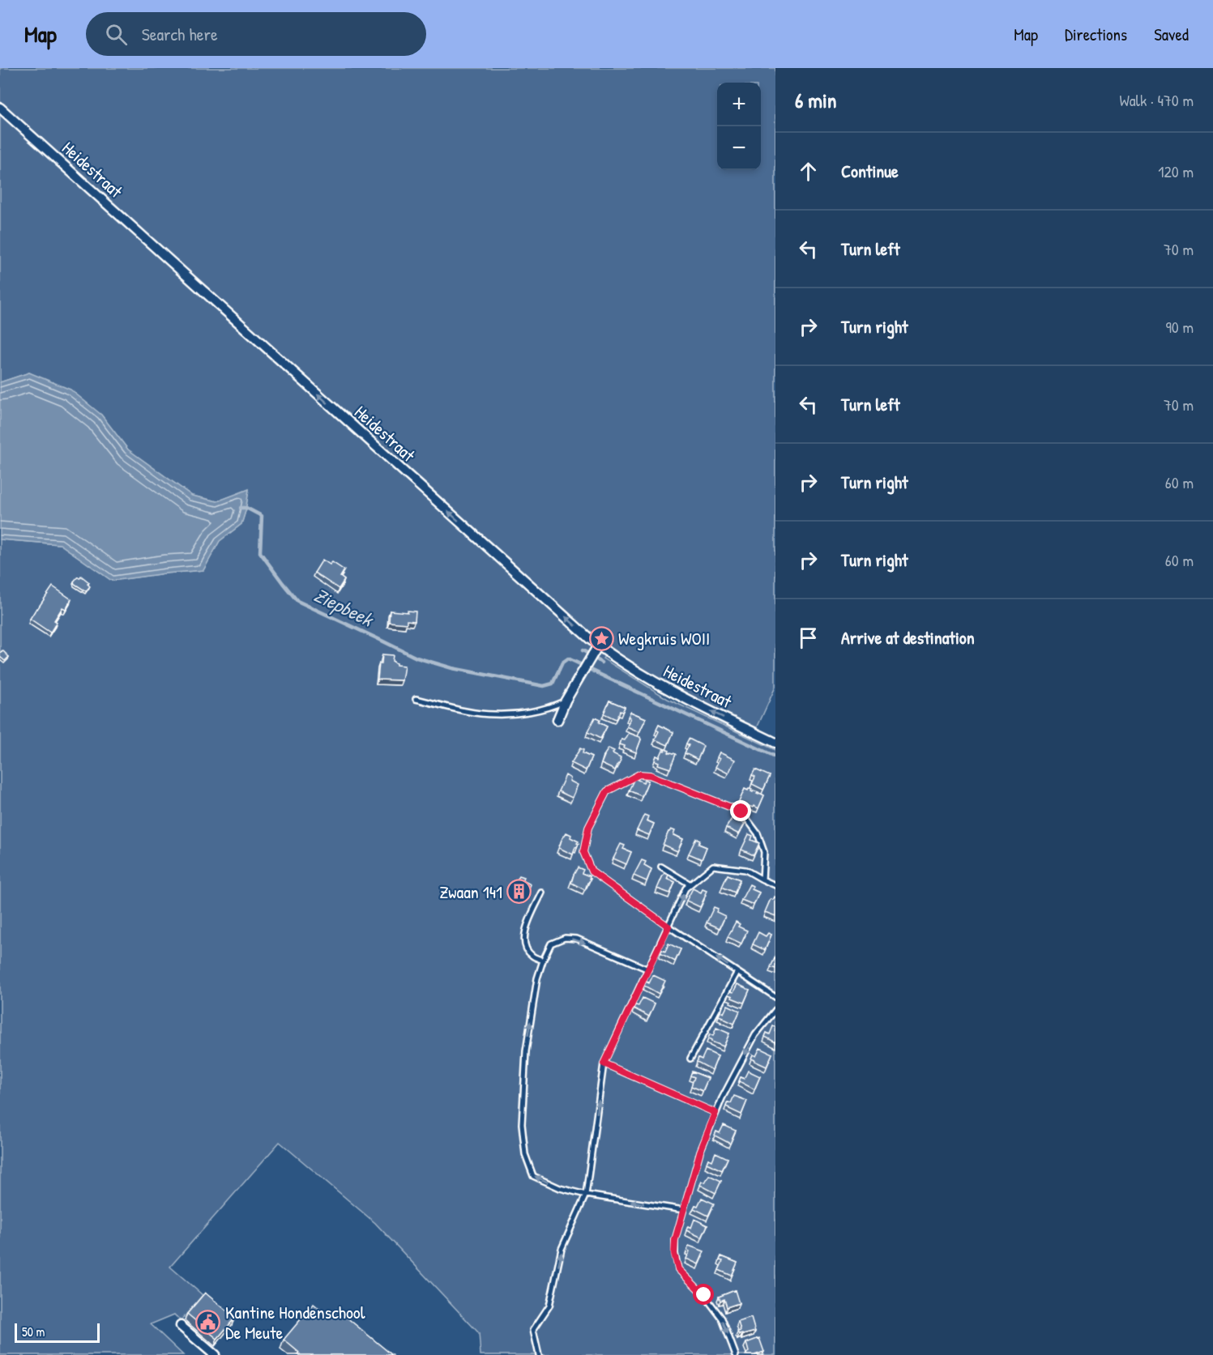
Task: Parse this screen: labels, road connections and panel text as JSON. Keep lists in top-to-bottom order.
{
  "streets": {
    "street": ["Heidestraat"]
  },
  "one_way": ["Heidestraat"],
  "water": ["Ziepbeek"],
  "places": {
    "place": ["Wegkruis WOII"],
    "building": ["Zwaan 141"],
    "public building": ["Kantine Hondenschool De Meute"]
  },
  "scale_bar": "50 m",
  "page": {
    "header": "Map",
    "search": "Search here",
    "nav": ["Map", "Directions", "Saved"],
    "heading": ["6 min", "Walk · 470 m"],
    "map_buttons": ["+", "−"],
    "list": [
      ["Continue", "120 m"],
      ["Turn left", "70 m"],
      ["Turn right", "90 m"],
      ["Turn left", "70 m"],
      ["Turn right", "60 m"],
      ["Turn right", "60 m"],
      "Arrive at destination"
    ],
    "scale": "50 m"
  }
}
